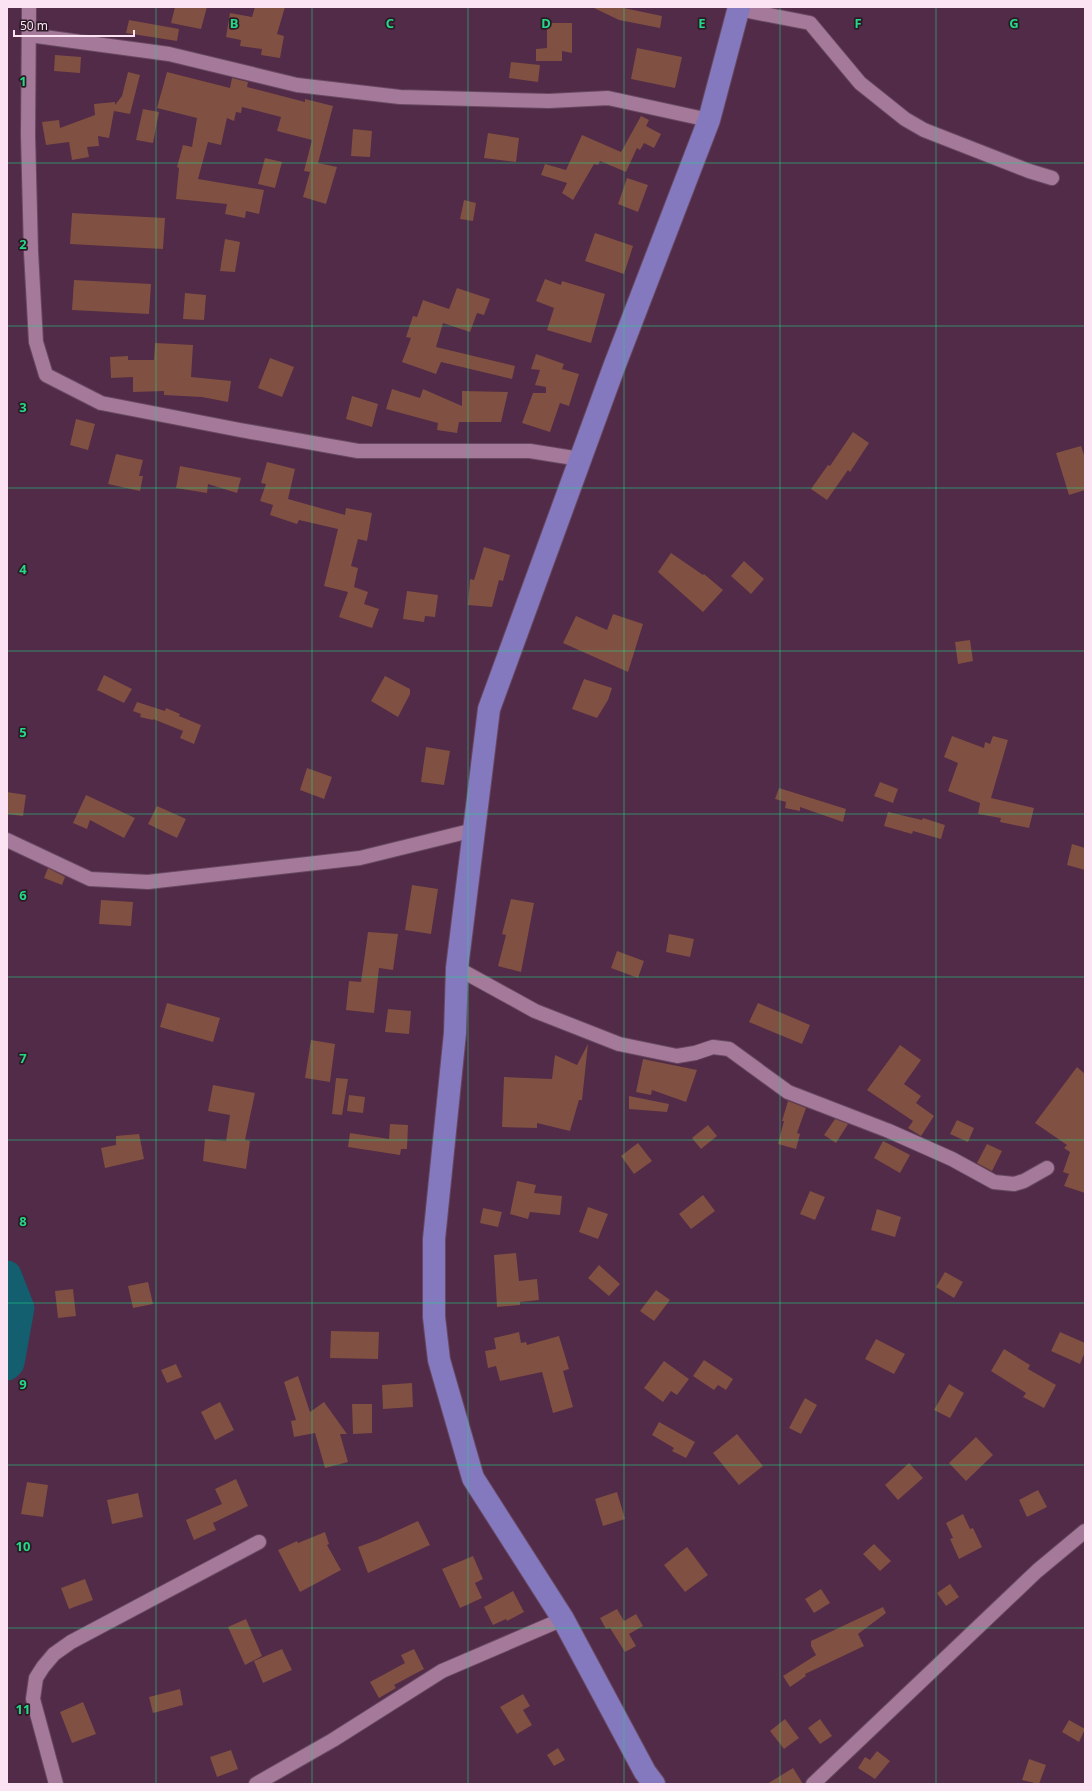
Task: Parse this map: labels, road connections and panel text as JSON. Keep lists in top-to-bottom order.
{
  "scale_bar": "50 m",
  "grid": {
    "columns": [
      "B",
      "C",
      "D",
      "E",
      "F",
      "G"
    ],
    "rows": [
      "1",
      "2",
      "3",
      "4",
      "5",
      "6",
      "7",
      "8",
      "9",
      "10",
      "11"
    ]
  }
}
